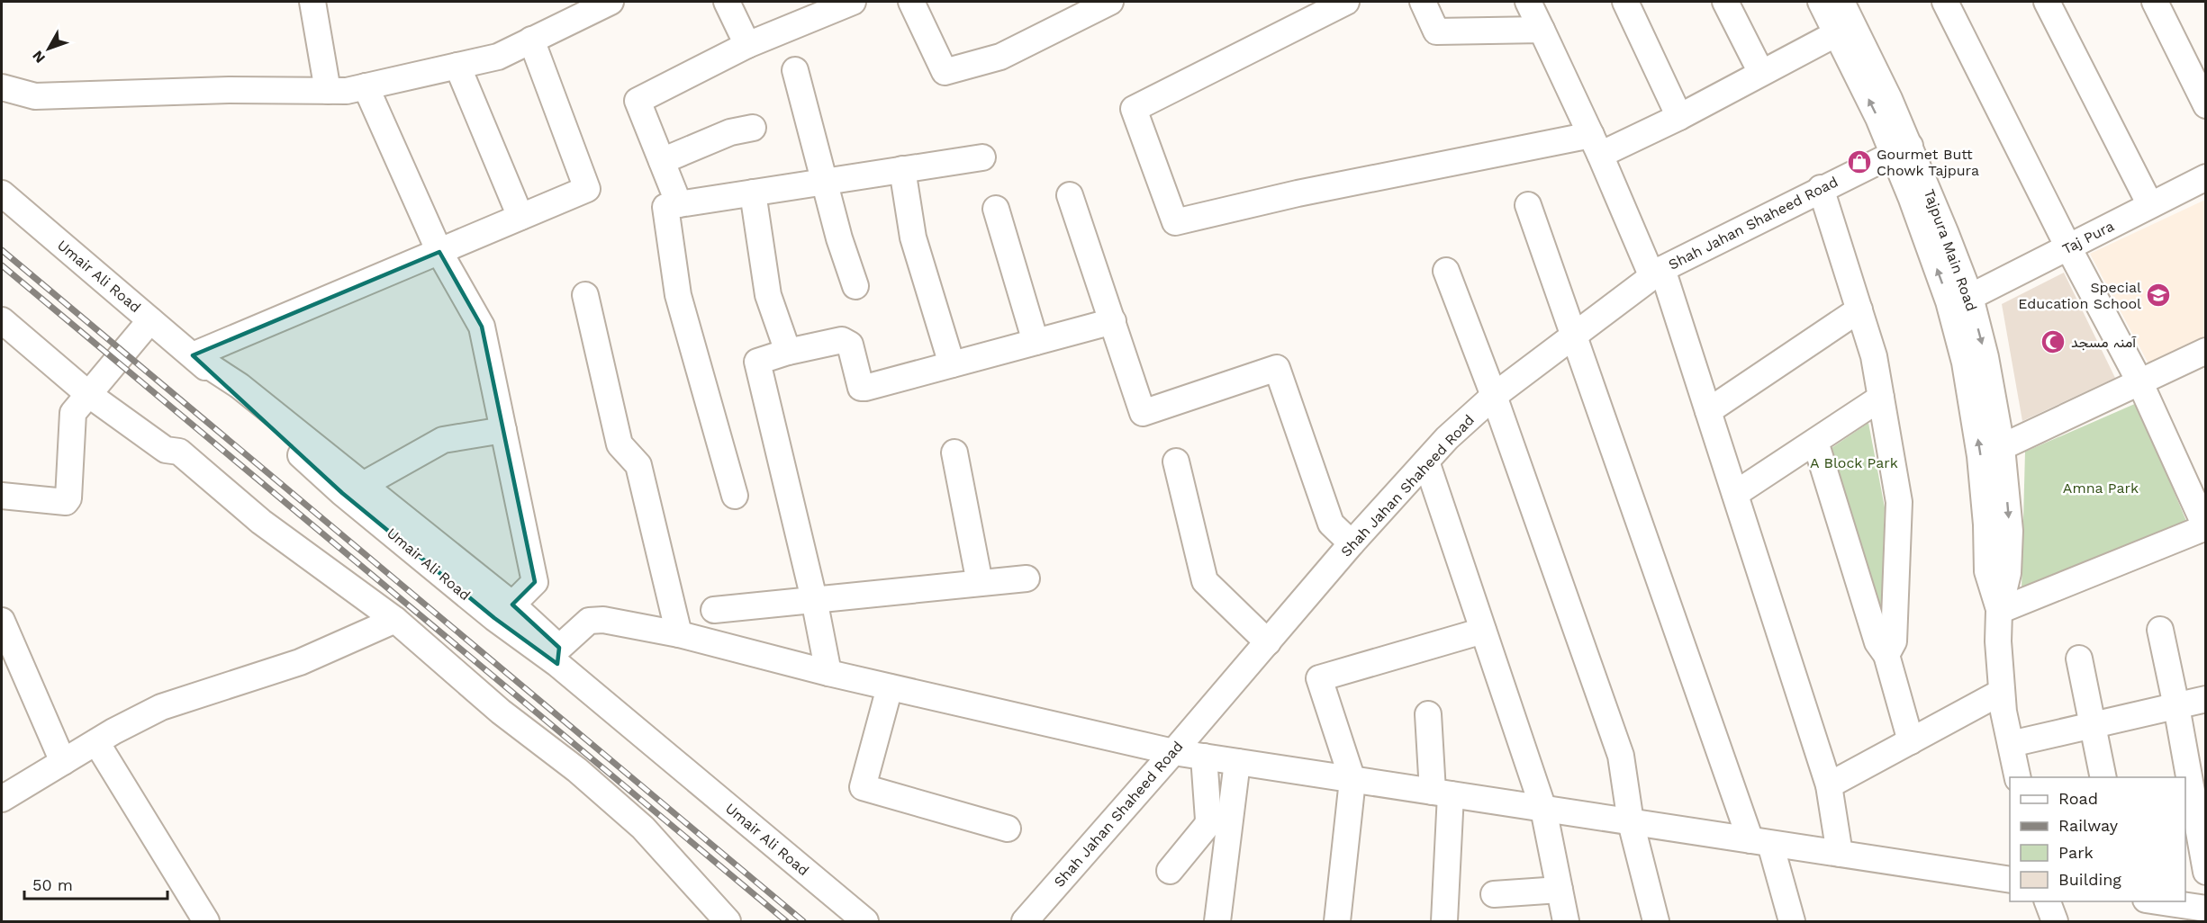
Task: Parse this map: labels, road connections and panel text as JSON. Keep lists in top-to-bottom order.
{
  "streets": {
    "street": [
      "Shah Jahan Shaheed Road",
      "Taj Pura",
      "Tajpura Main Road",
      "Umair Ali Road"
    ]
  },
  "crossings": [
    ["Shah Jahan Shaheed Road", "Tajpura Main Road"],
    ["Taj Pura", "Tajpura Main Road"]
  ],
  "parks": ["A Block Park", "Amna Park"],
  "places": {
    "shop": ["Gourmet Butt Chowk Tajpura"],
    "school or university": ["Special Education School"],
    "mosque": ["آمنہ مسجد"]
  },
  "legend": [
    "Road",
    "Railway",
    "Park",
    "Building"
  ],
  "scale_bar": "50 m",
  "north": "bottom left"
}
